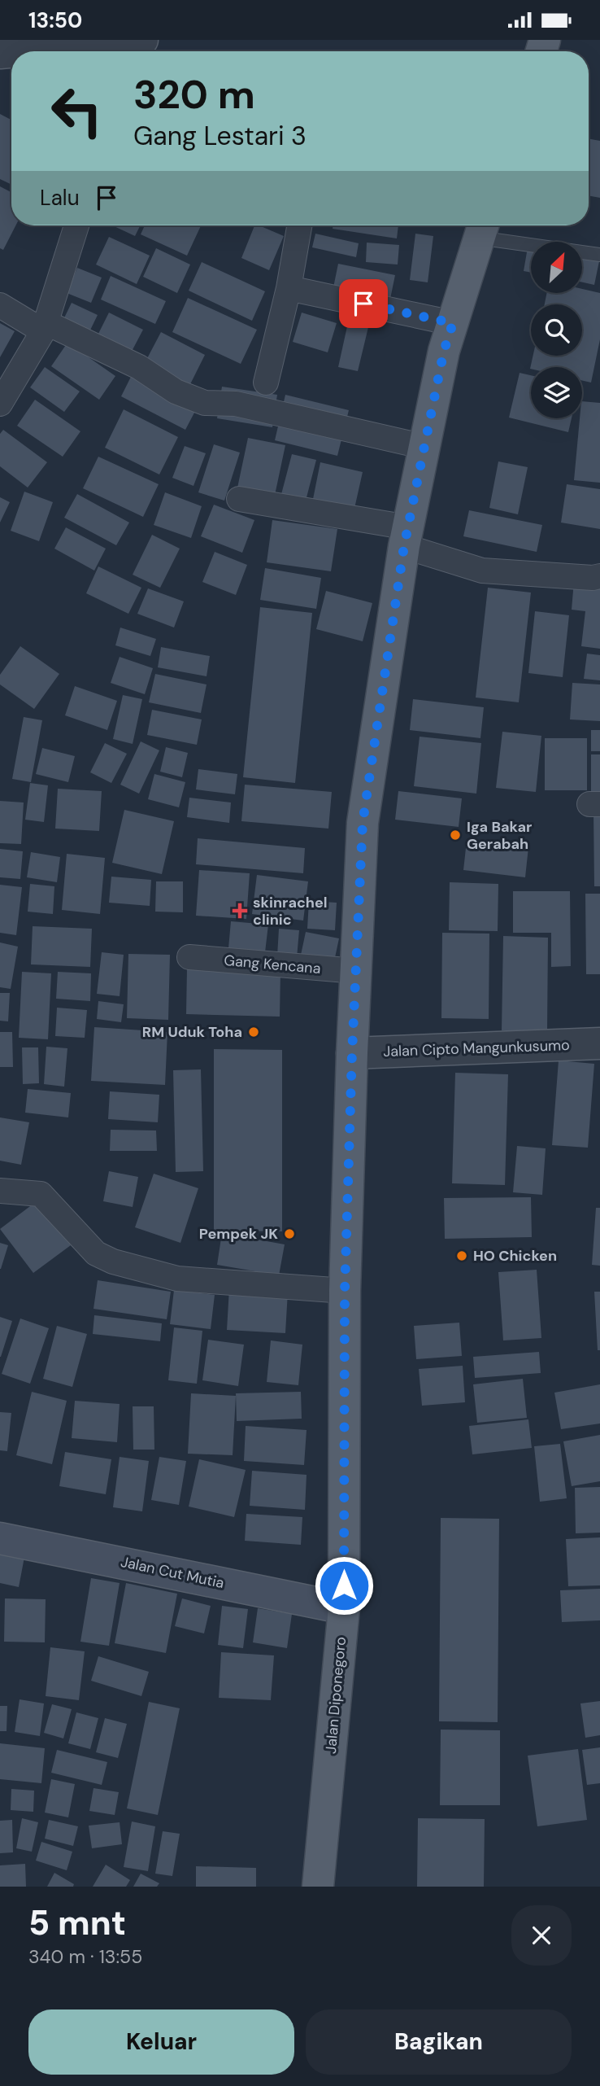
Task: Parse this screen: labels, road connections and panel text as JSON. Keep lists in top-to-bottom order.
{
  "streets": {
    "main road": ["Jalan Cut Mutia", "Jalan Diponegoro"],
    "street": ["Gang Kencana", "Jalan Cipto Mangunkusumo"]
  },
  "crossings": [
    ["Gang Kencana", "Jalan Diponegoro"],
    ["Jalan Cipto Mangunkusumo", "Jalan Diponegoro"],
    ["Jalan Cut Mutia", "Jalan Diponegoro"]
  ],
  "places": {
    "other": [
      "Iga Bakar Gerabah",
      "RM Uduk Toha",
      "Pempek JK",
      "HO Chicken"
    ],
    "health": ["skinrachel clinic"]
  },
  "north": "top right",
  "page": {
    "status": "13:50",
    "turn": ["320 m", "Gang Lestari 3"],
    "then": "Lalu",
    "heading": ["5 mnt", "340 m · 13:55"],
    "buttons": ["Keluar", "Bagikan"]
  }
}
